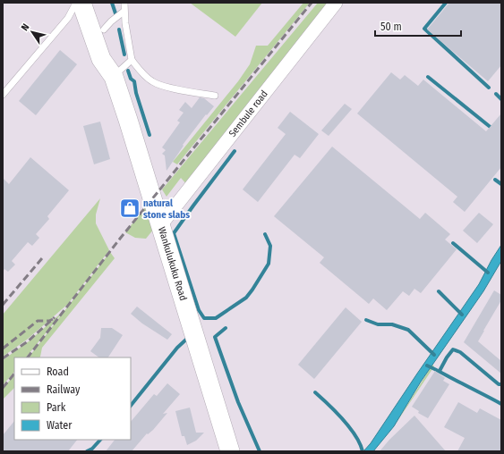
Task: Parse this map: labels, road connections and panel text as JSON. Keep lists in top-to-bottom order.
{
  "streets": {
    "main road": ["Wankulukuku Road"],
    "street": ["Sembule road"]
  },
  "crossings": [
    ["Sembule road", "Wankulukuku Road"]
  ],
  "places": {
    "shop": ["natural stone slabs"]
  },
  "legend": [
    "Road",
    "Railway",
    "Park",
    "Water"
  ],
  "scale_bar": "50 m",
  "north": "top left"
}
